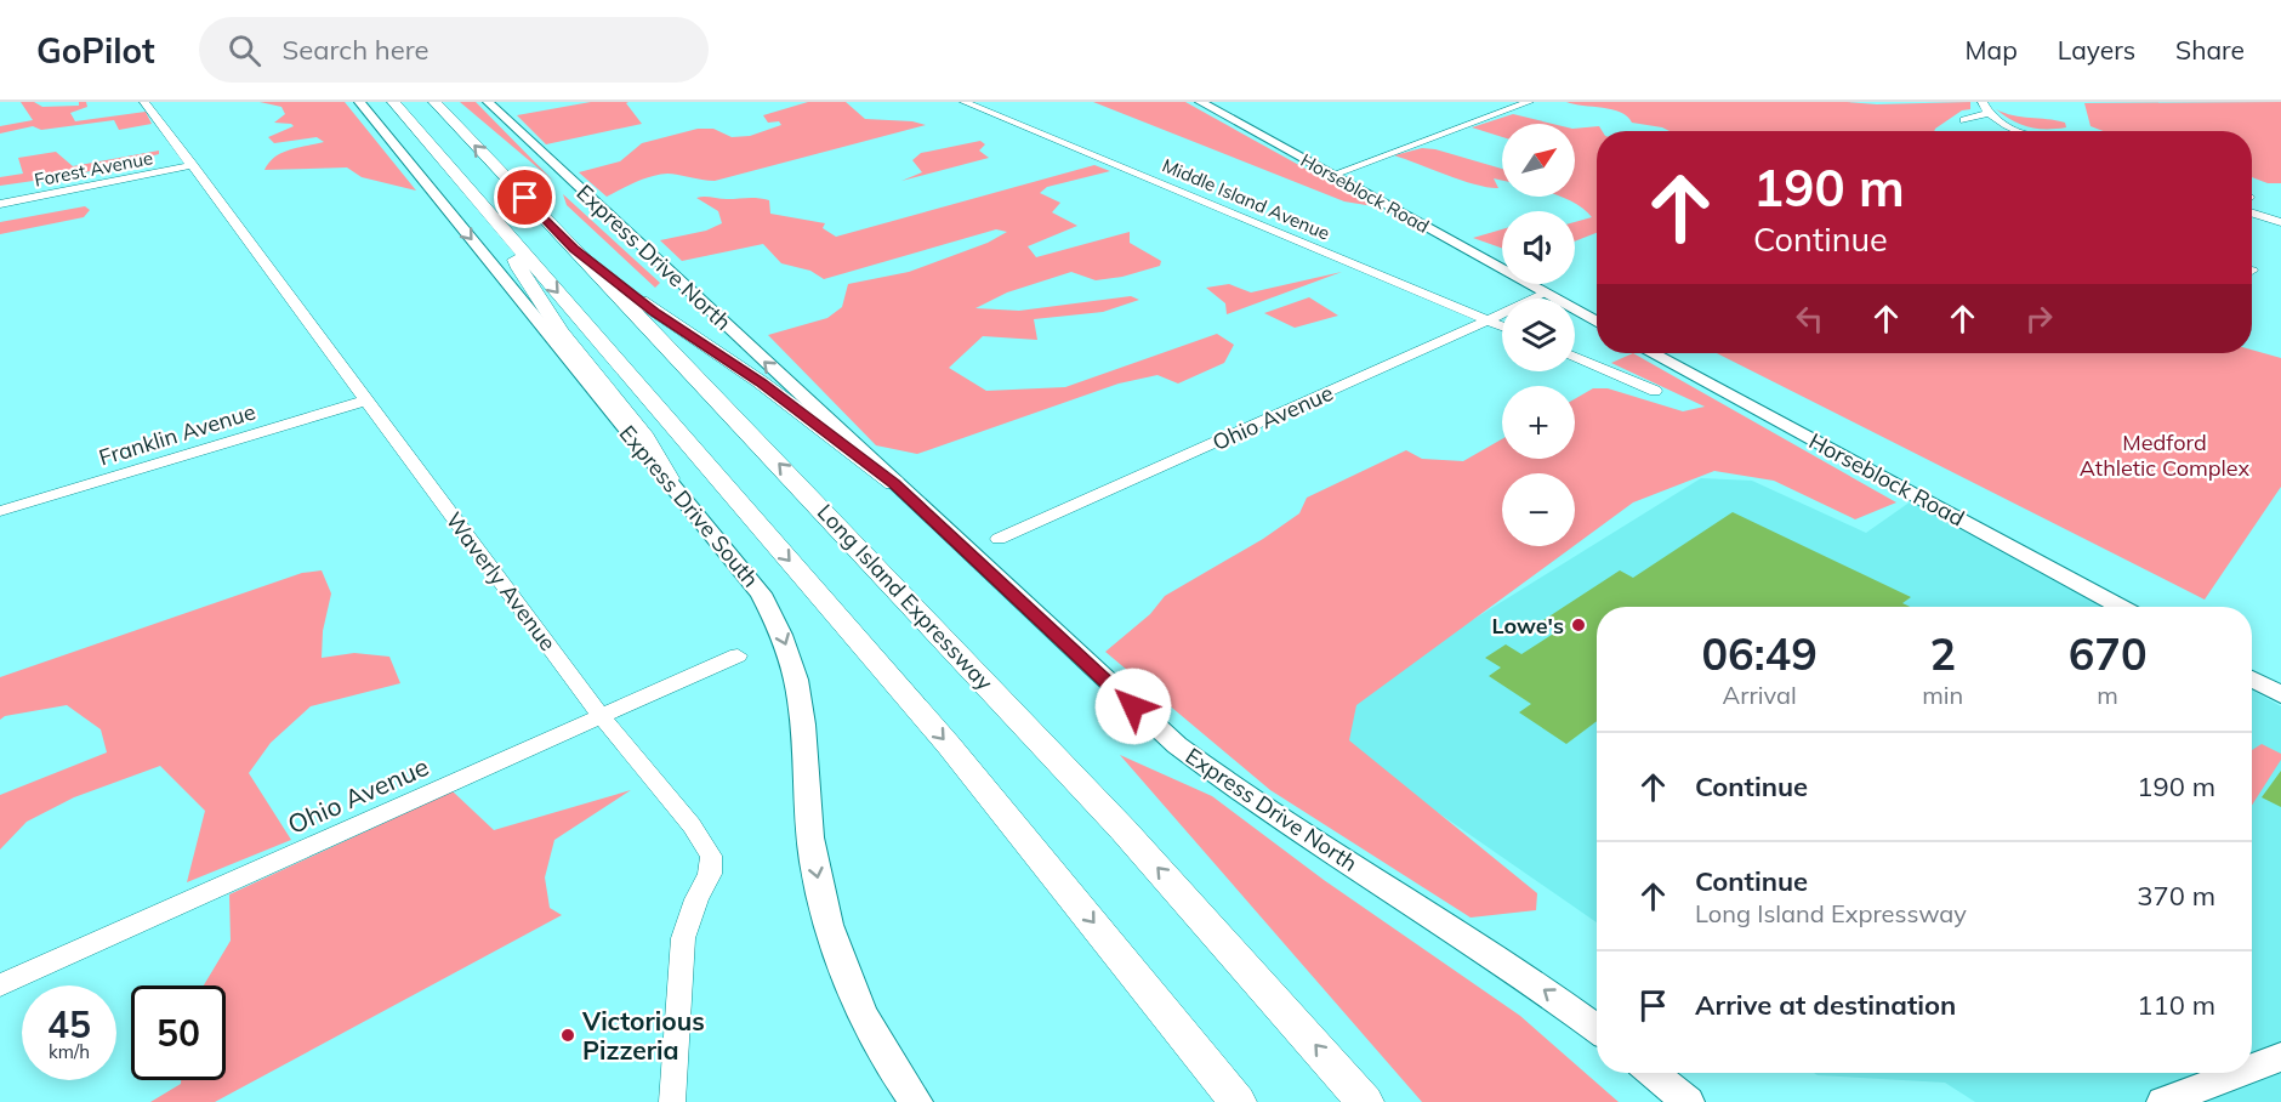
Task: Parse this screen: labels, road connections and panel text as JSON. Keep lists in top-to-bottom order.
{
  "streets": {
    "highway": ["Long Island Expressway"],
    "main road": ["Horseblock Road", "Express Drive North", "Express Drive South"],
    "street": [
      "Forest Avenue",
      "Middle Island Avenue",
      "Ohio Avenue",
      "Franklin Avenue",
      "Waverly Avenue"
    ]
  },
  "crossings": [
    ["Forest Avenue", "Waverly Avenue"],
    ["Horseblock Road", "Ohio Avenue"],
    ["Middle Island Avenue", "Ohio Avenue"],
    ["Ohio Avenue", "Waverly Avenue"],
    ["Franklin Avenue", "Waverly Avenue"]
  ],
  "one_way": ["Express Drive North", "Express Drive South"],
  "parks": ["Medford Athletic Complex"],
  "places": ["Lowe's", "Victorious Pizzeria"],
  "north": "top right",
  "page": {
    "header": "GoPilot",
    "search": "Search here",
    "nav": ["Map", "Layers", "Share"],
    "map_buttons": ["+", "−"],
    "turn": ["190 m", "Continue"],
    "eta": [
      "06:49",
      "Arrival",
      "2",
      "min",
      "670",
      "m"
    ],
    "list": [
      {
        "name": "Continue",
        "value": "190 m"
      },
      {
        "name": "Continue",
        "note": "Long Island Expressway",
        "value": "370 m"
      },
      {
        "name": "Arrive at destination",
        "value": "110 m"
      }
    ],
    "speed": "45 km/h",
    "limit": "50"
  }
}
